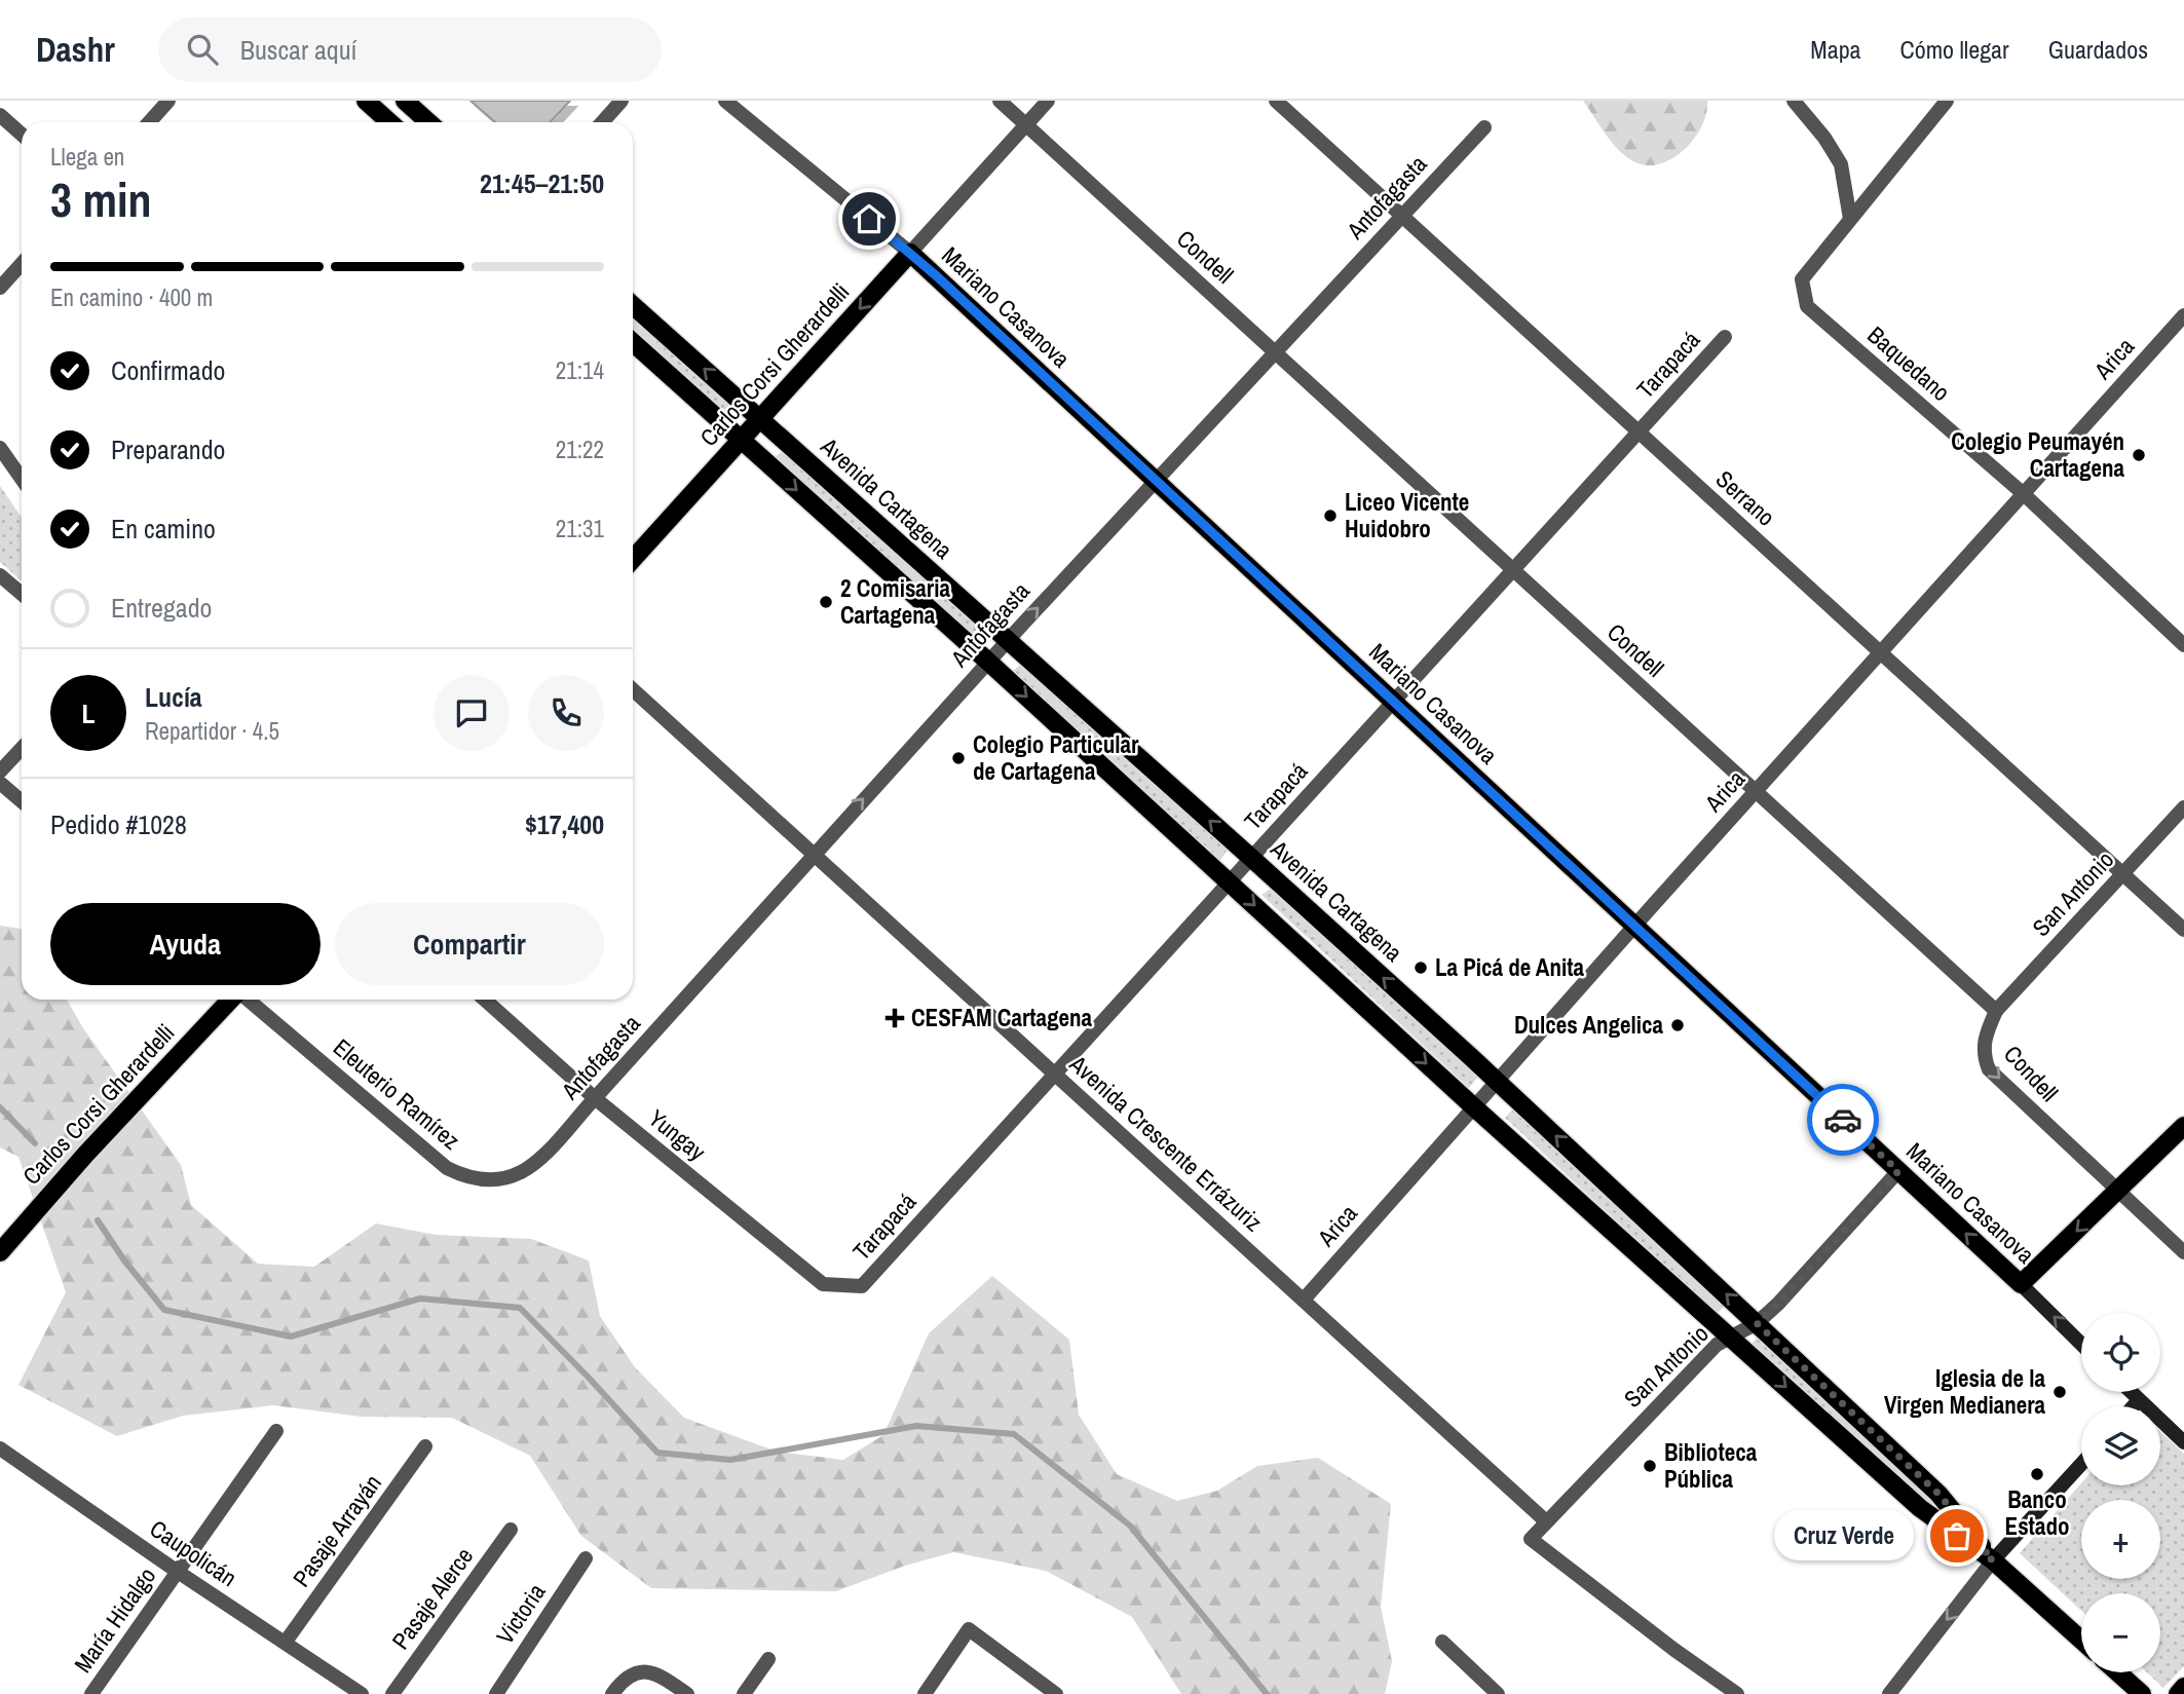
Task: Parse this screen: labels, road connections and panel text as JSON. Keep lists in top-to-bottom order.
{
  "streets": {
    "main road": ["Mariano Casanova", "Carlos Corsi Gherardelli", "Avenida Cartagena"],
    "street": [
      "Antofagasta",
      "Condell",
      "Arica",
      "Baquedano",
      "Tarapacá",
      "Serrano",
      "San Antonio",
      "Eleuterio Ramírez",
      "Yungay",
      "Avenida Crescente Errázuriz",
      "Pasaje Arrayán",
      "Caupolicán",
      "Pasaje Alerce",
      "Victoria",
      "María Hidalgo"
    ]
  },
  "crossings": [
    ["Antofagasta", "Condell"],
    ["Antofagasta", "Mariano Casanova"],
    ["Antofagasta", "Avenida Cartagena"],
    ["Antofagasta", "Serrano"],
    ["Antofagasta", "Eleuterio Ramírez"],
    ["Antofagasta", "Yungay"],
    ["Antofagasta", "Avenida Crescente Errázuriz"],
    ["Condell", "Arica"],
    ["Condell", "Carlos Corsi Gherardelli"],
    ["Condell", "Tarapacá"],
    ["Condell", "San Antonio"],
    ["Mariano Casanova", "Arica"],
    ["Mariano Casanova", "Carlos Corsi Gherardelli"],
    ["Mariano Casanova", "Tarapacá"],
    ["Mariano Casanova", "San Antonio"],
    ["Arica", "Baquedano"],
    ["Arica", "Avenida Cartagena"],
    ["Arica", "Serrano"],
    ["Arica", "Avenida Crescente Errázuriz"],
    ["Carlos Corsi Gherardelli", "Avenida Cartagena"],
    ["Tarapacá", "Avenida Cartagena"],
    ["Tarapacá", "Serrano"],
    ["Tarapacá", "Yungay"],
    ["Tarapacá", "Avenida Crescente Errázuriz"],
    ["Avenida Cartagena", "San Antonio"],
    ["Serrano", "San Antonio"],
    ["San Antonio", "Avenida Crescente Errázuriz"],
    ["Pasaje Arrayán", "Caupolicán"],
    ["Caupolicán", "María Hidalgo"]
  ],
  "places": {
    "other": [
      "Colegio Peumayén Cartagena",
      "Liceo Vicente Huidobro",
      "2 Comisaria Cartagena",
      "Colegio Particular de Cartagena",
      "La Picá de Anita",
      "Dulces Angelica",
      "Iglesia de la Virgen Medianera",
      "Biblioteca Pública",
      "Banco Estado",
      "Cruz Verde"
    ],
    "health": ["CESFAM Cartagena"]
  },
  "page": {
    "header": "Dashr",
    "search": "Buscar aquí",
    "nav": ["Mapa", "Cómo llegar", "Guardados"],
    "heading": ["3 min", "Llega en", "21:45–21:50"],
    "panel": [
      "Lucía",
      "Repartidor · 4.5",
      "Pedido #1028",
      "$17,400"
    ],
    "bar": "En camino · 400 m",
    "list": [
      ["Confirmado", "21:14"],
      ["Preparando", "21:22"],
      ["En camino", "21:31"],
      "Entregado"
    ],
    "round": "L",
    "buttons": ["Ayuda", "Compartir"],
    "map_buttons": ["+", "−"],
    "bubble": "Cruz Verde"
  }
}
